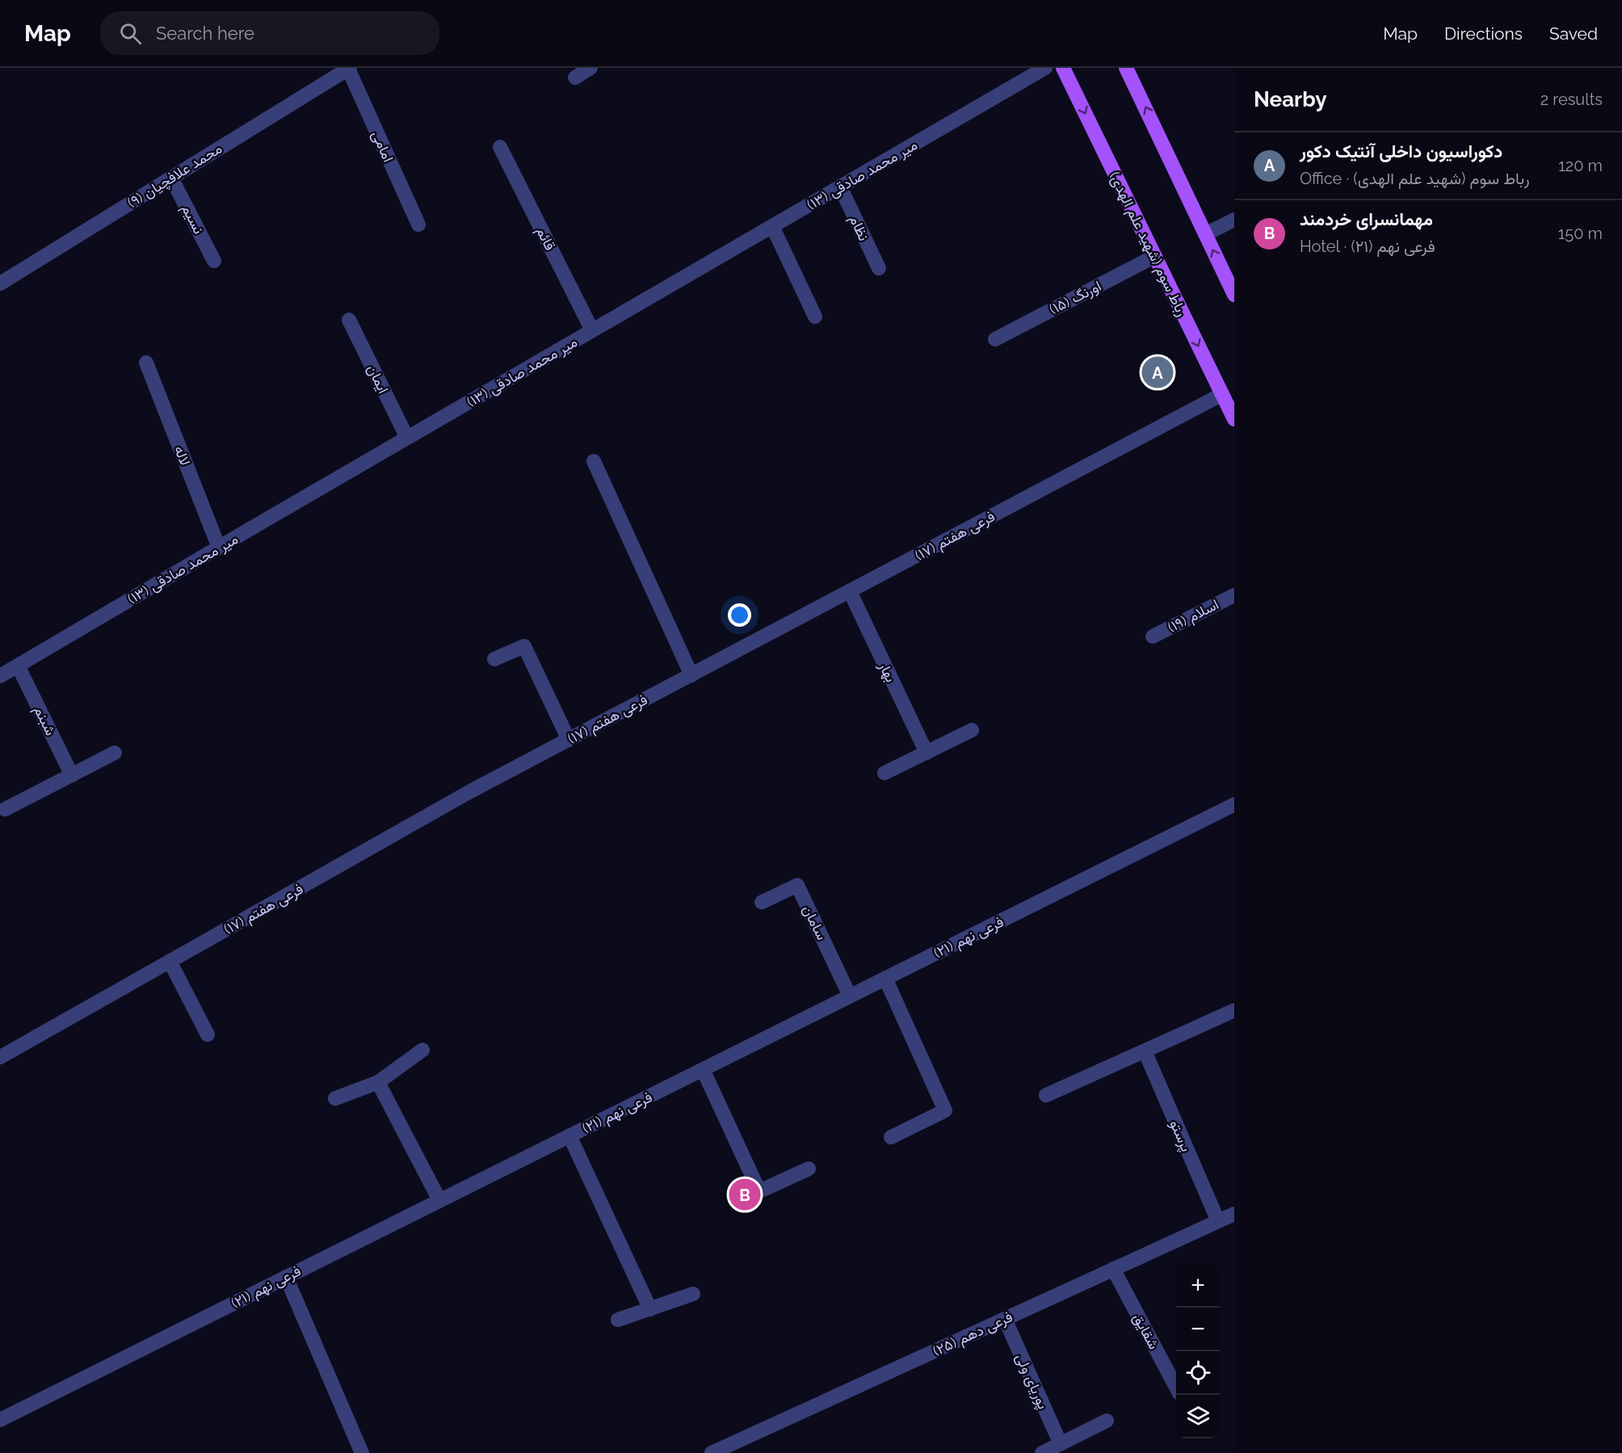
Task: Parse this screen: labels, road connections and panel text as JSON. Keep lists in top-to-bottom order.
{
  "streets": {
    "main road": ["رباط سوم (شهید علم الهدی)"],
    "street": [
      "امامی",
      "میر محمد صادقی (۱۳)",
      "محمد علافچیان (۹)",
      "نسیم",
      "نظام",
      "قائم",
      "اورنگ (۱۵)",
      "ایمان",
      "لاله",
      "فرعی هفتم (۱۷)",
      "اسلام (۱۹)",
      "بهار",
      "شبنم",
      "سامان",
      "فرعی نهم (۲۱)",
      "پرستو",
      "شقایق",
      "فرعی دهم (۲۵)",
      "پوریای ولی"
    ]
  },
  "crossings": [
    ["امامی", "محمد علافچیان (۹)"],
    ["میر محمد صادقی (۱۳)", "نظام"],
    ["میر محمد صادقی (۱۳)", "قائم"],
    ["میر محمد صادقی (۱۳)", "ایمان"],
    ["میر محمد صادقی (۱۳)", "لاله"],
    ["میر محمد صادقی (۱۳)", "شبنم"],
    ["محمد علافچیان (۹)", "نسیم"],
    ["رباط سوم (شهید علم الهدی)", "اورنگ (۱۵)"],
    ["رباط سوم (شهید علم الهدی)", "فرعی هفتم (۱۷)"],
    ["فرعی هفتم (۱۷)", "بهار"],
    ["سامان", "فرعی نهم (۲۱)"],
    ["پرستو", "فرعی دهم (۲۵)"],
    ["شقایق", "فرعی دهم (۲۵)"],
    ["فرعی دهم (۲۵)", "پوریای ولی"]
  ],
  "page": {
    "header": "Map",
    "search": "Search here",
    "nav": ["Map", "Directions", "Saved"],
    "heading": ["Nearby", "2 results"],
    "list": [
      {
        "mark": "A",
        "name": "دکوراسیون داخلی آنتیک دکور",
        "note": "Office · رباط سوم (شهید علم الهدی)",
        "value": "120 m"
      },
      {
        "mark": "B",
        "name": "مهمانسرای خردمند",
        "note": "Hotel · فرعی نهم (۲۱)",
        "value": "150 m"
      }
    ],
    "pins": ["A", "B"],
    "map_buttons": ["+", "−"]
  }
}
